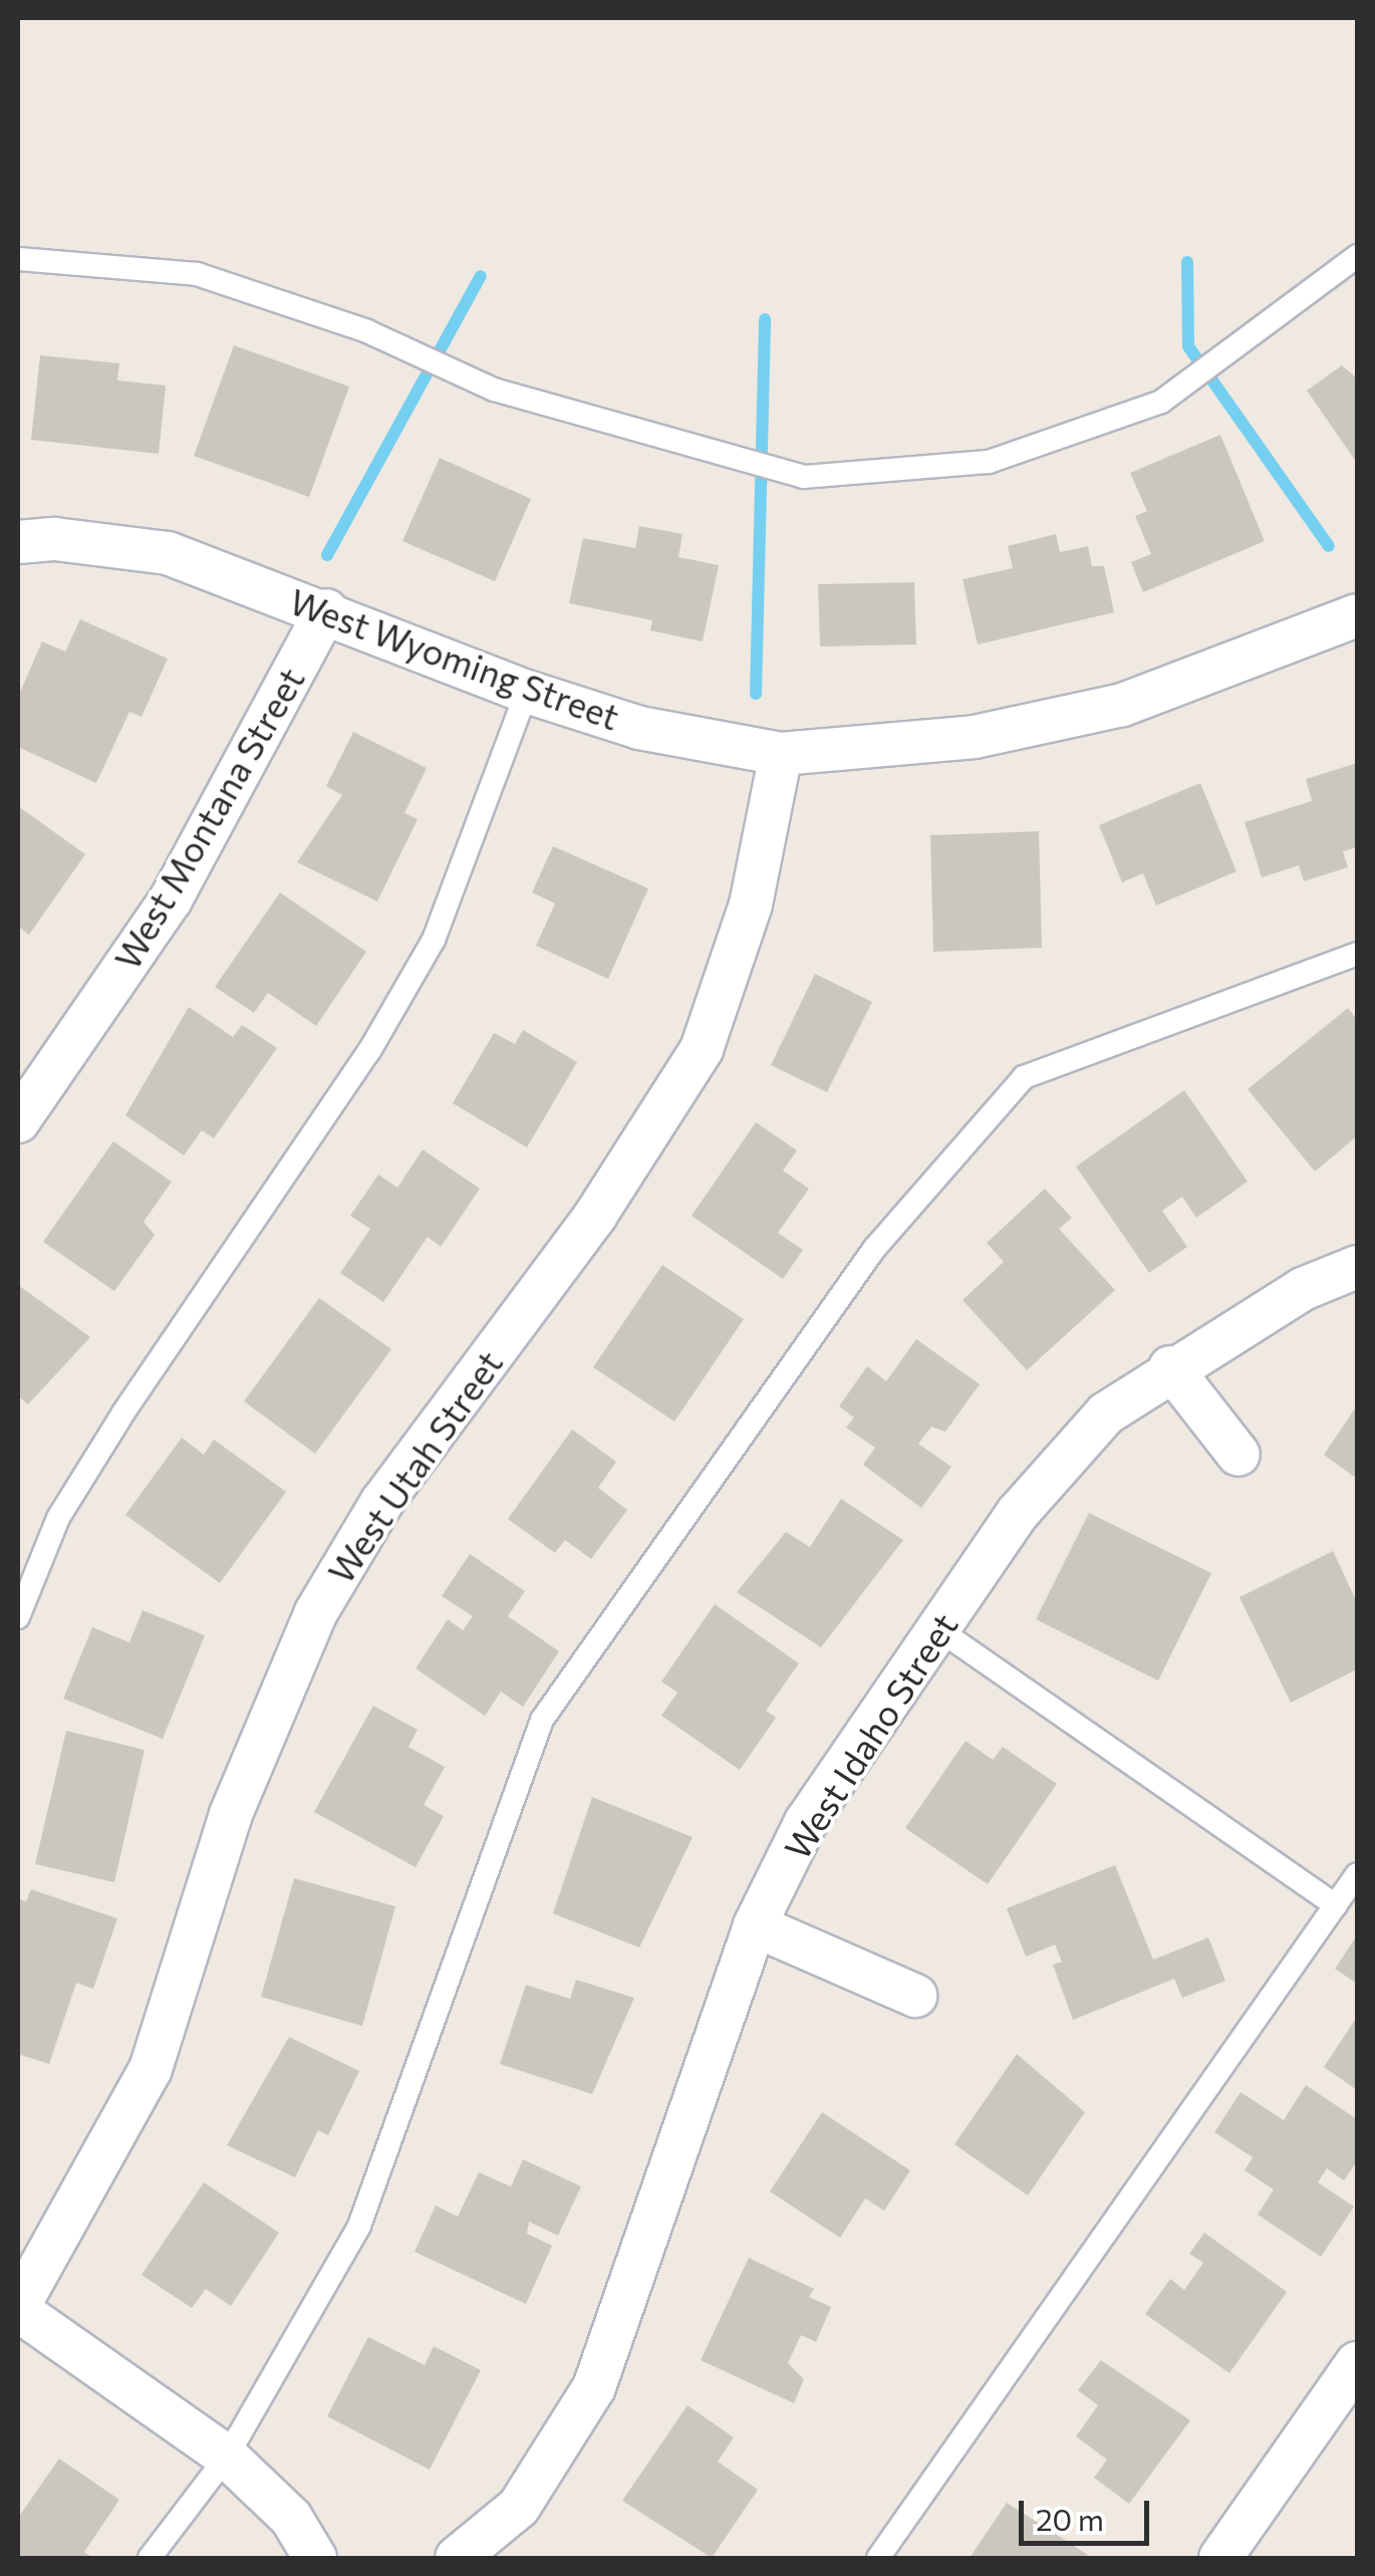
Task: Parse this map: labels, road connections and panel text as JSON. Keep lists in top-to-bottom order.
{
  "streets": {
    "street": [
      "West Wyoming Street",
      "West Montana Street",
      "West Utah Street",
      "West Idaho Street"
    ]
  },
  "crossings": [
    ["West Wyoming Street", "West Montana Street"],
    ["West Wyoming Street", "West Utah Street"]
  ],
  "scale_bar": "20 m"
}
